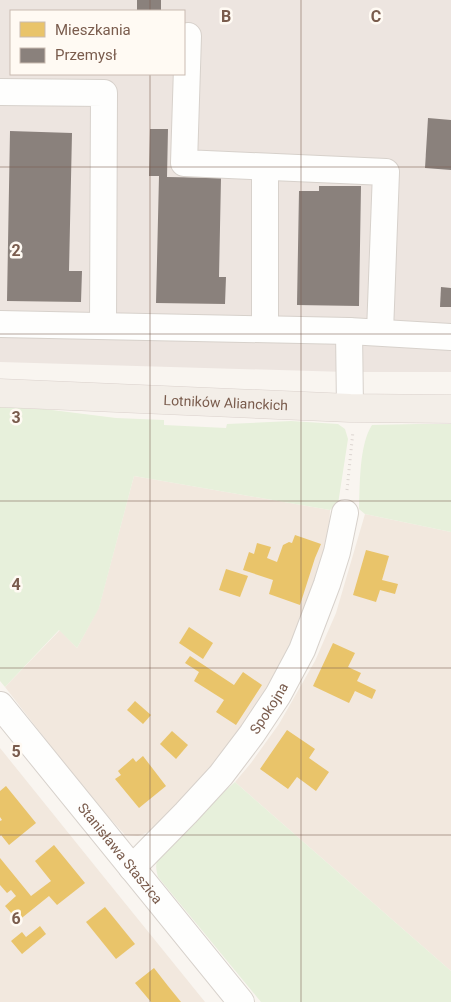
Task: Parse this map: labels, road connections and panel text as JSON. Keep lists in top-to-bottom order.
{
  "streets": {
    "main road": ["Lotników Alianckich"],
    "street": ["Spokojna", "Stanisława Staszica"]
  },
  "crossings": [
    ["Spokojna", "Stanisława Staszica"]
  ],
  "legend": ["Mieszkania", "Przemysł"],
  "grid": {
    "columns": ["B", "C"],
    "rows": [
      "2",
      "3",
      "4",
      "5",
      "6"
    ]
  }
}
